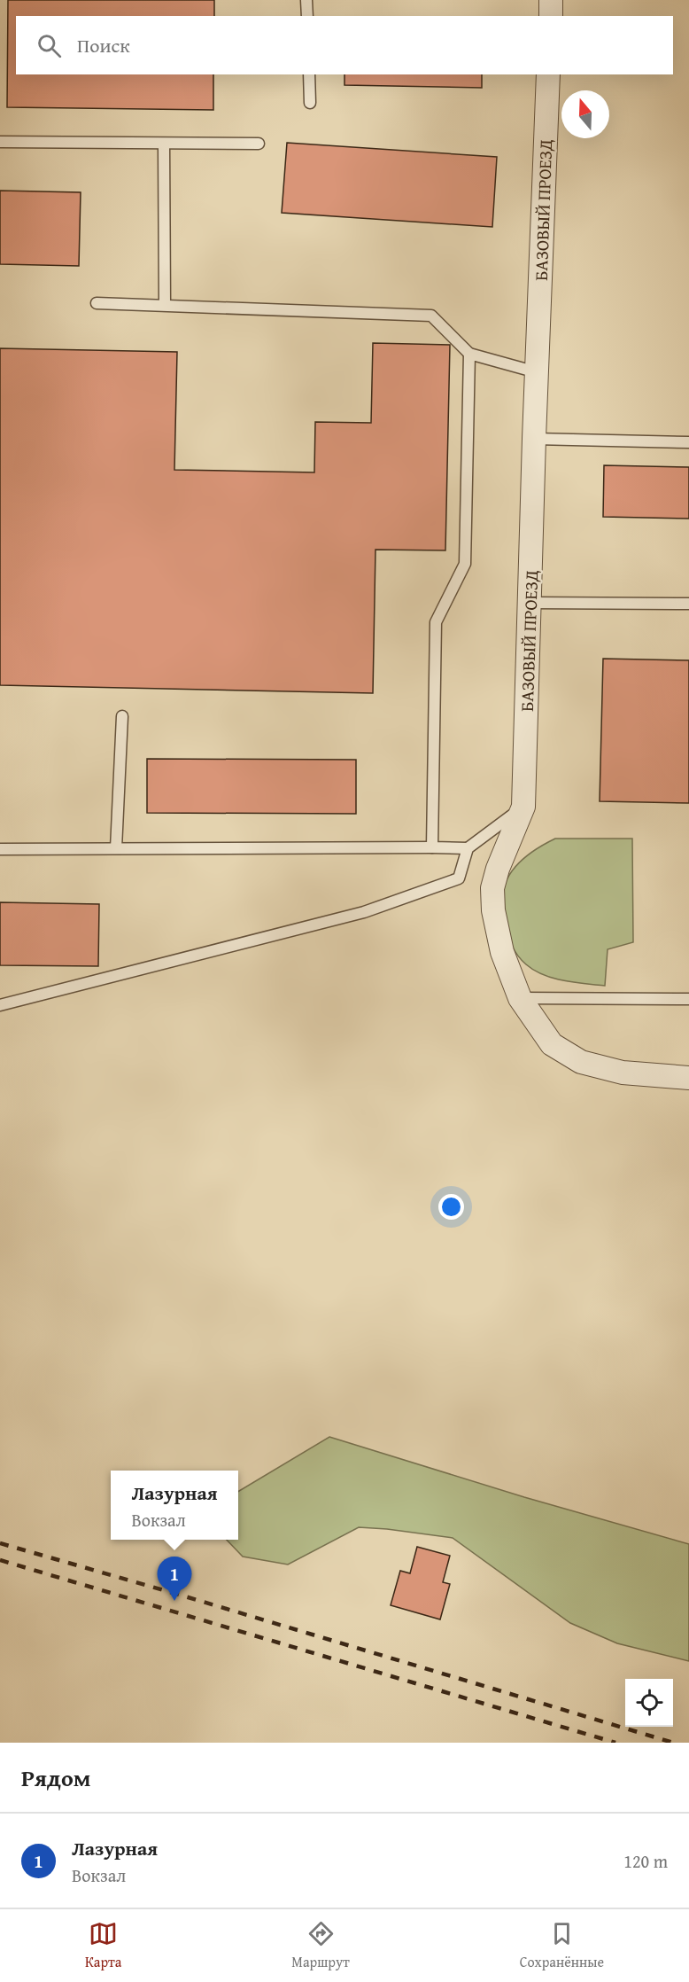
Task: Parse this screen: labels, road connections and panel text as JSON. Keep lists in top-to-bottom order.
{
  "streets": {
    "street": ["БАЗОВЫЙ ПРОЕЗД"]
  },
  "north": "top",
  "page": {
    "search": "Поиск",
    "popup": ["Лазурная", "Вокзал"],
    "pins": "1",
    "heading": "Рядом",
    "list": [
      {
        "mark": "1",
        "name": "Лазурная",
        "note": "Вокзал",
        "value": "120 m"
      }
    ],
    "nav": ["Карта", "Маршрут", "Сохранённые"]
  }
}
